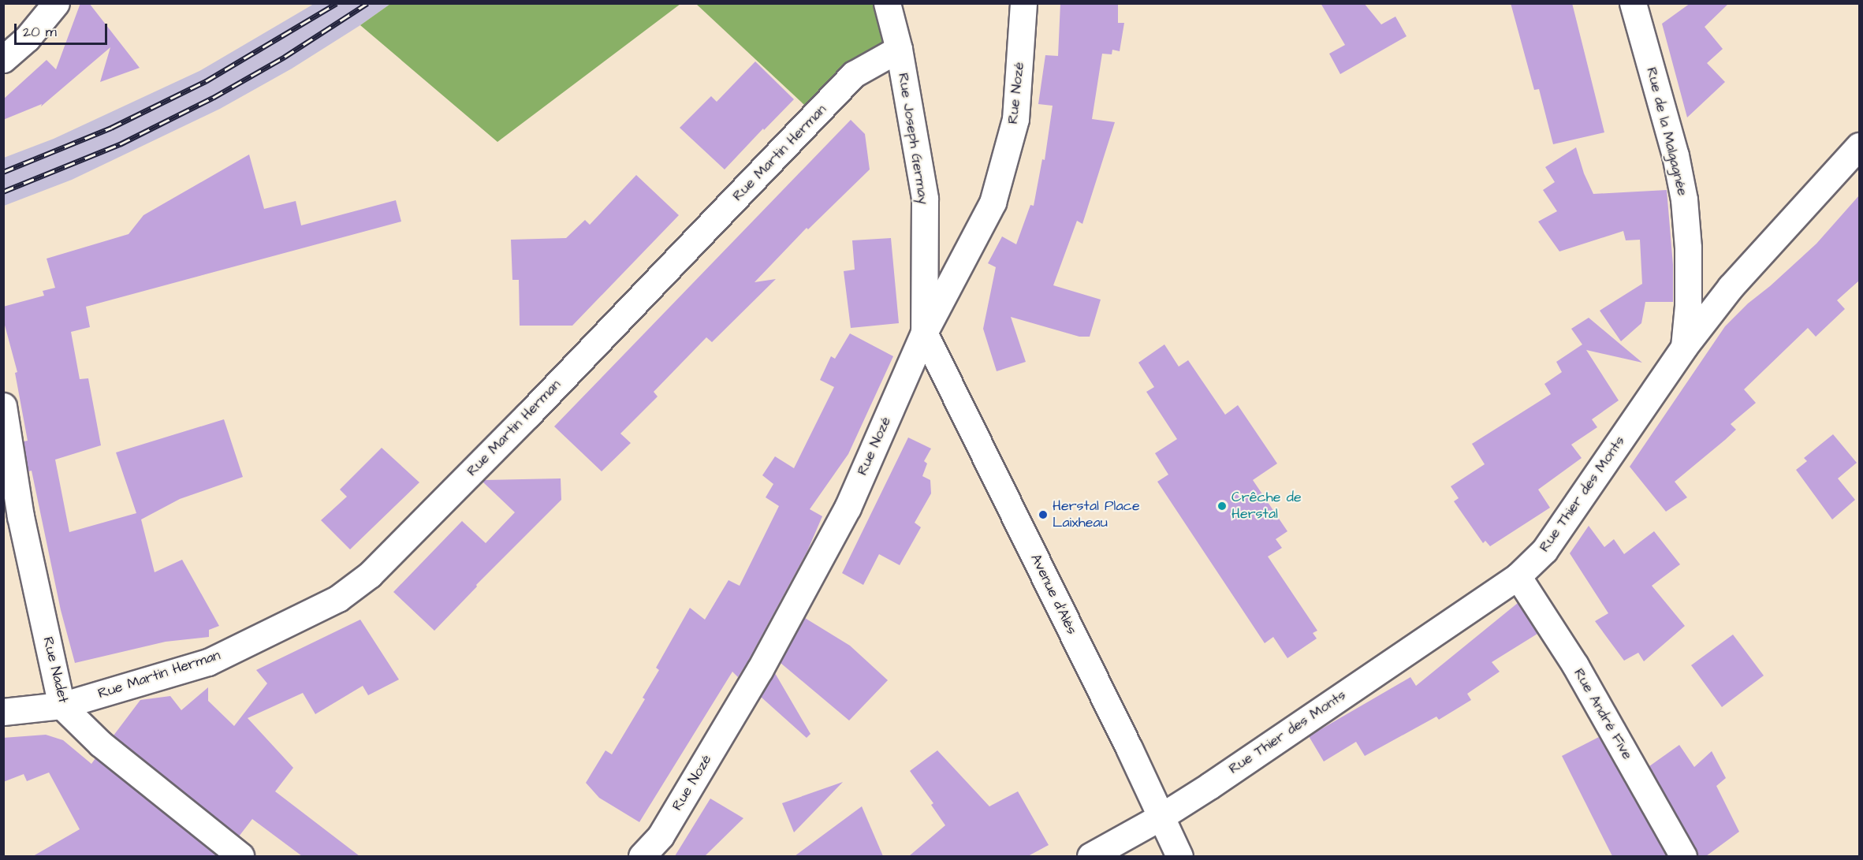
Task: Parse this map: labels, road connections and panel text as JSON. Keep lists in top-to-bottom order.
{
  "streets": {
    "street": [
      "Rue Nozé",
      "Rue de la Malgagnée",
      "Rue Joseph Germay",
      "Rue Martin Herman",
      "Rue Thier des Monts",
      "Avenue d'Alès",
      "Rue Nadet",
      "Rue André Five"
    ]
  },
  "crossings": [
    ["Rue Nozé", "Rue Joseph Germay"],
    ["Rue Nozé", "Avenue d'Alès"],
    ["Rue de la Malgagnée", "Rue Thier des Monts"],
    ["Rue Joseph Germay", "Rue Martin Herman"],
    ["Rue Joseph Germay", "Avenue d'Alès"],
    ["Rue Martin Herman", "Rue Nadet"],
    ["Rue Thier des Monts", "Avenue d'Alès"],
    ["Rue Thier des Monts", "Rue André Five"]
  ],
  "places": ["Crêche de Herstal", "Herstal Place Laixheau"],
  "scale_bar": "20 m"
}
